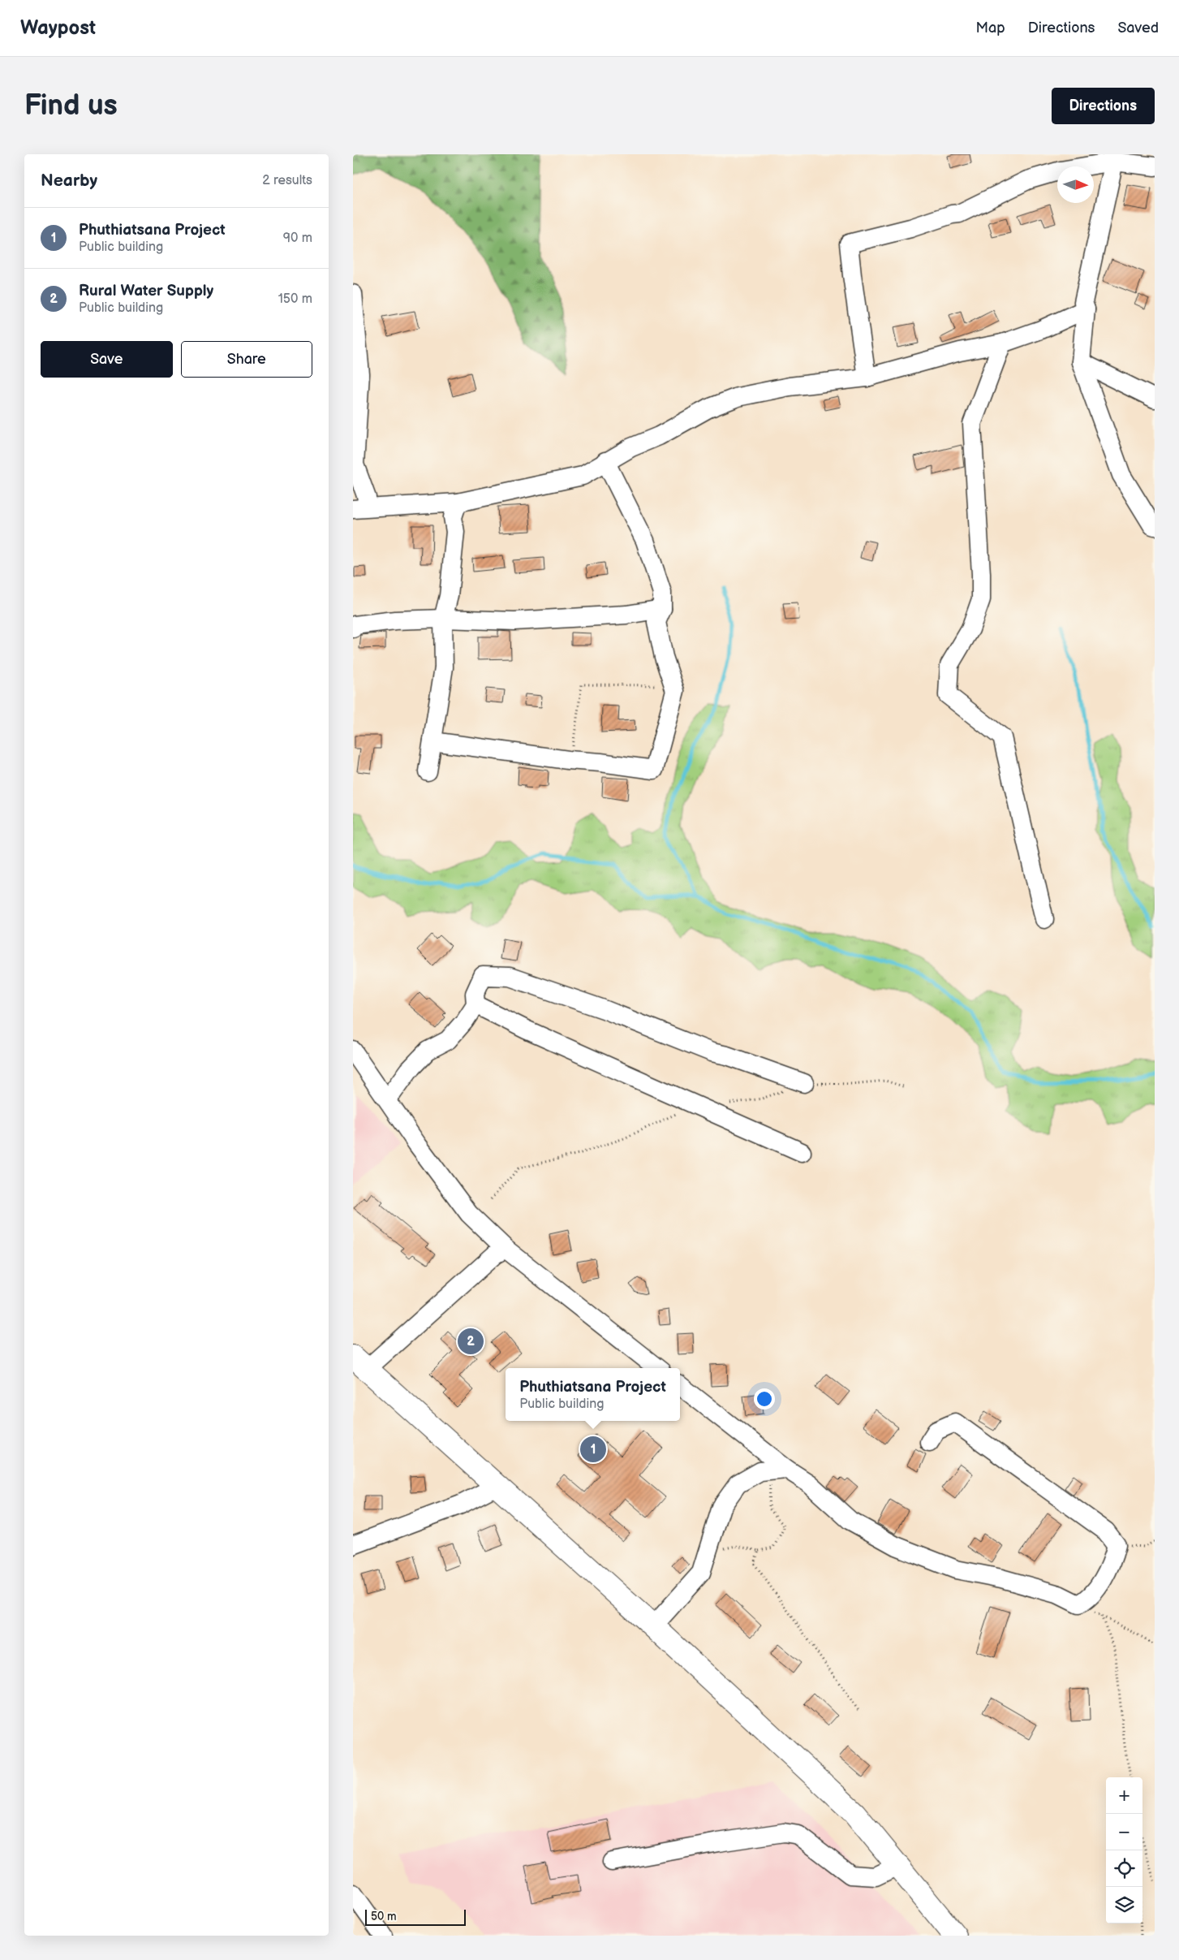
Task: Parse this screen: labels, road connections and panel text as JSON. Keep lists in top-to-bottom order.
{
  "scale_bar": "50 m",
  "north": "right",
  "page": {
    "header": "Waypost",
    "nav": ["Map", "Directions", "Saved"],
    "buttons": [
      "Directions",
      ["Save", "Share"]
    ],
    "title": "Find us",
    "heading": ["Nearby", "2 results"],
    "list": [
      {
        "mark": "1",
        "name": "Phuthiatsana Project",
        "note": "Public building",
        "value": "90 m"
      },
      {
        "mark": "2",
        "name": "Rural Water Supply",
        "note": "Public building",
        "value": "150 m"
      }
    ],
    "pins": ["2", "1"],
    "popup": ["Phuthiatsana Project", "Public building"],
    "map_buttons": ["+", "−"],
    "scale": "50 m"
  }
}
